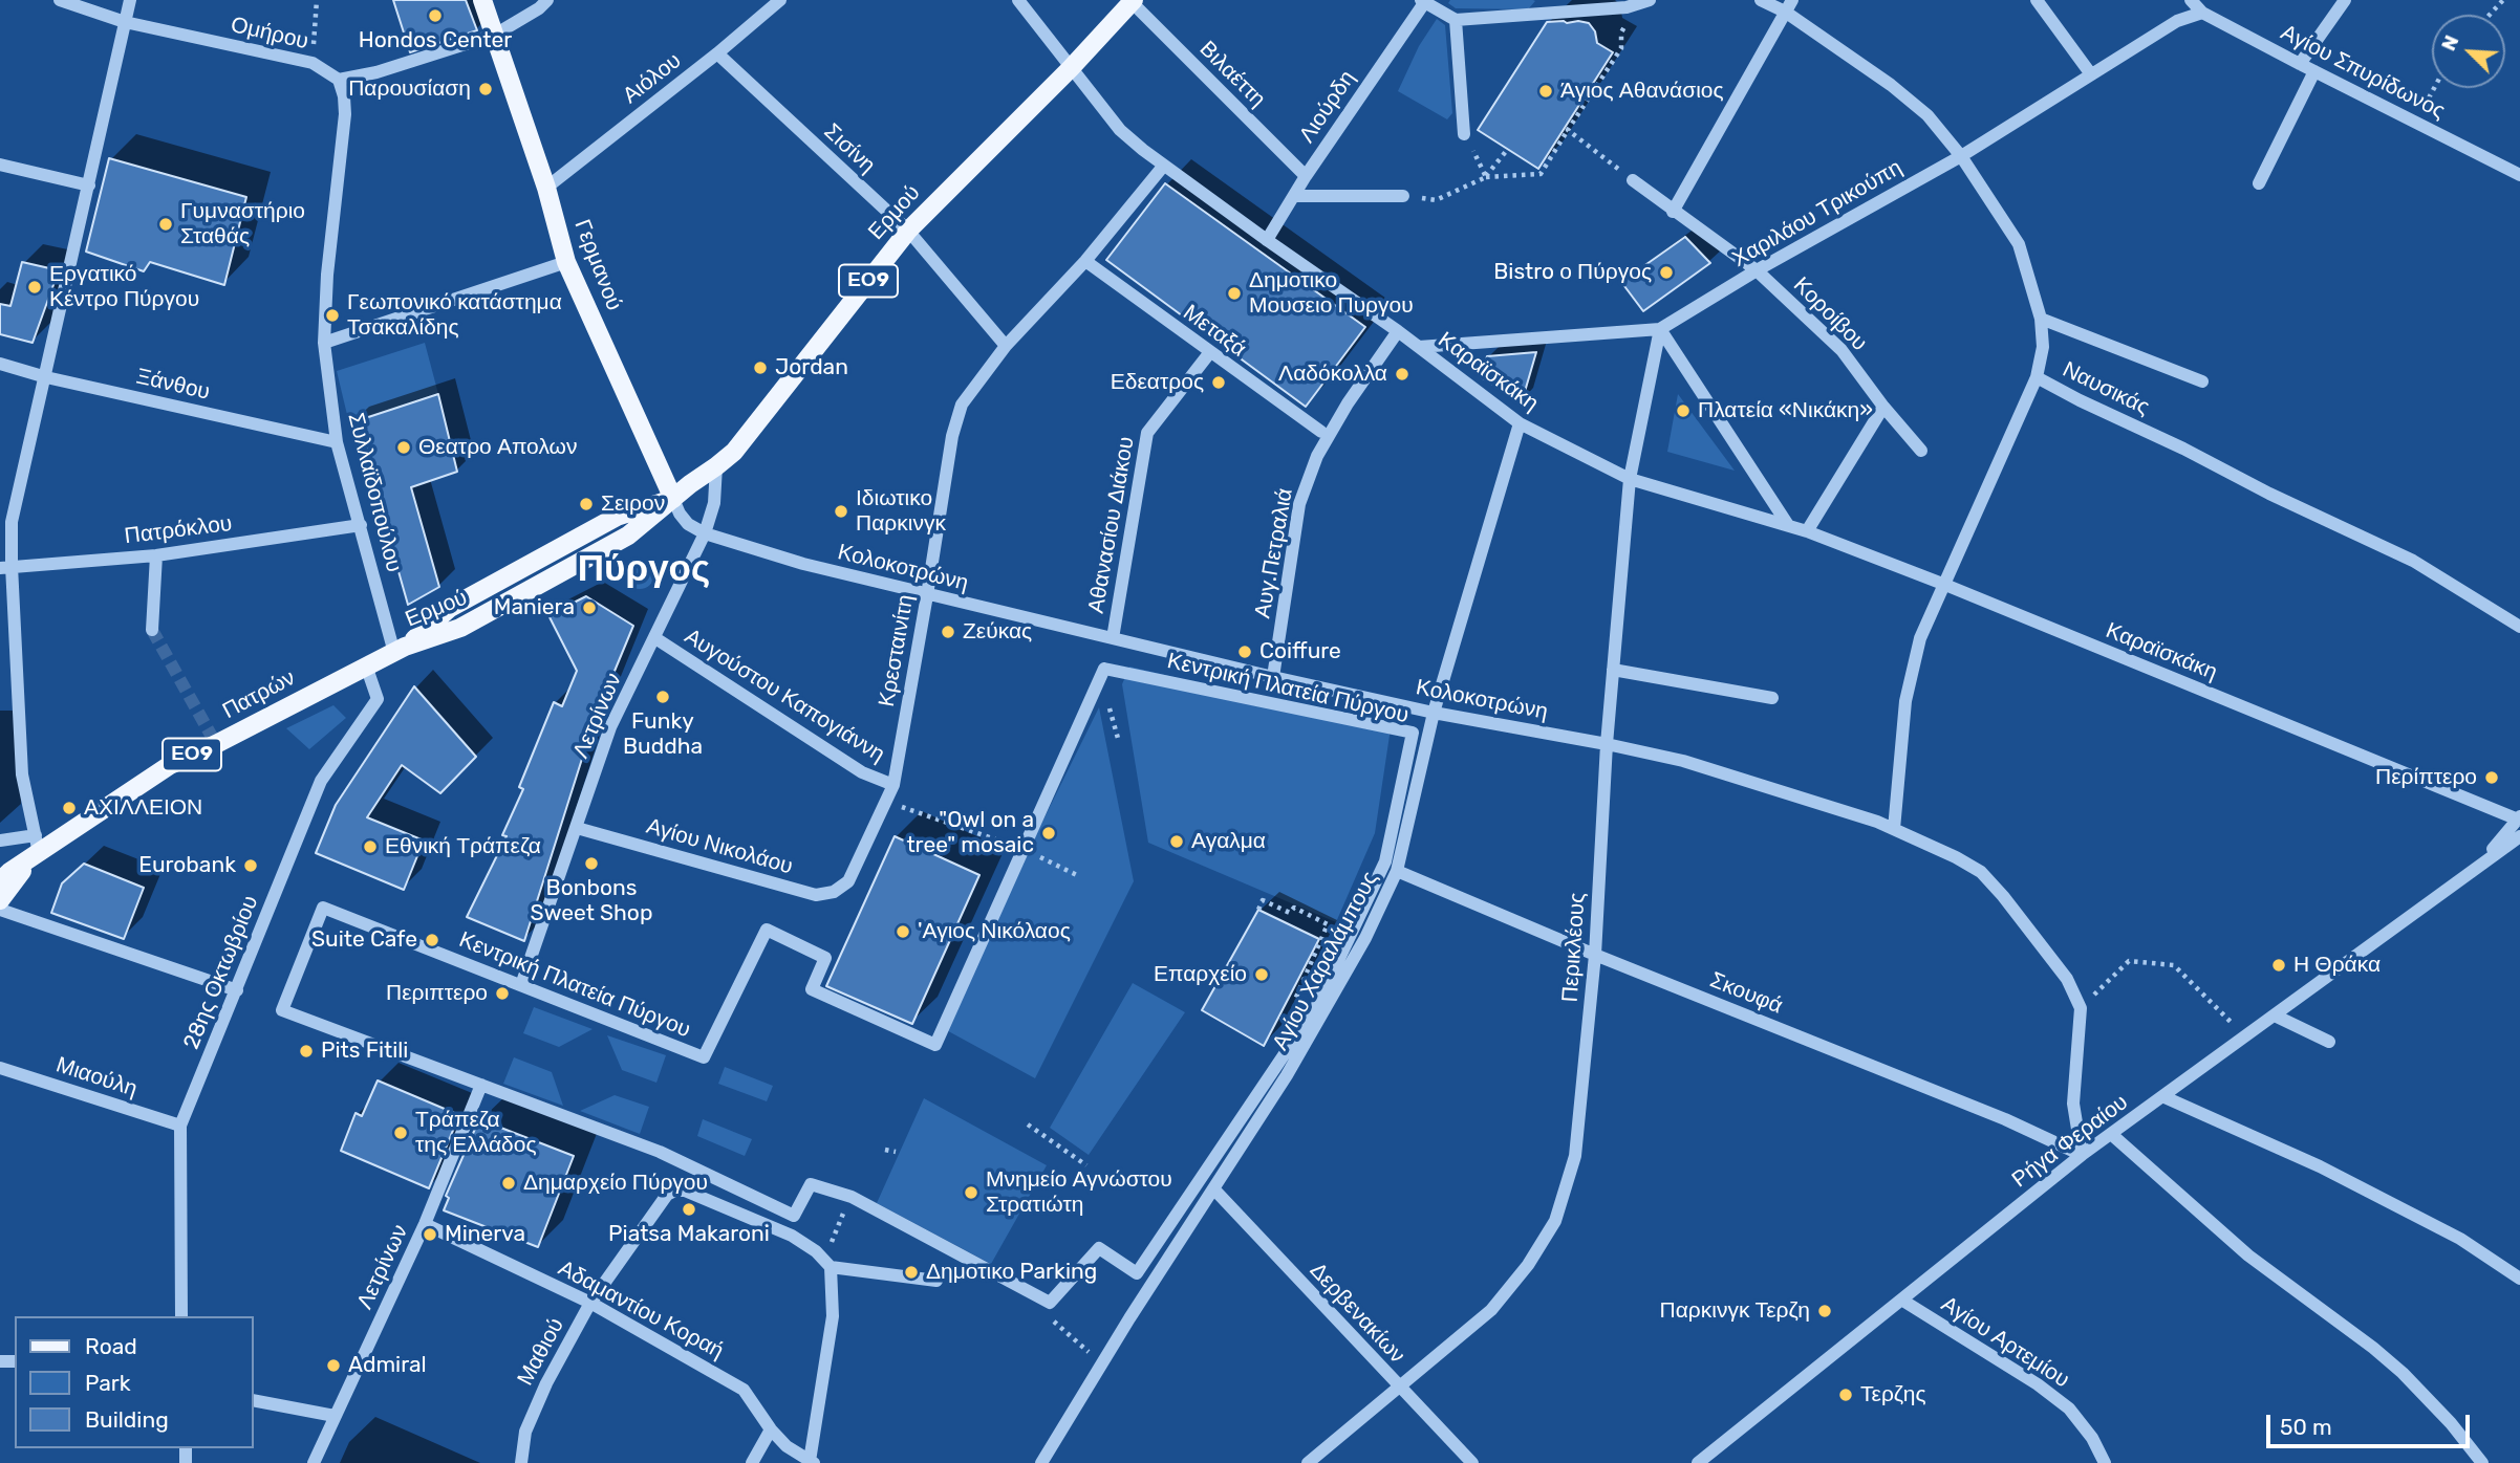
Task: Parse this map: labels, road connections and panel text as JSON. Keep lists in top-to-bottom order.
{
  "streets": {
    "main road": [
      "Ερμού",
      "Γερμανού",
      "ΕΟ9",
      "Πατρών"
    ],
    "street": [
      "Ομήρου",
      "Αγίου Σπυρίδωνος",
      "Βιλαέττη",
      "Αιόλου",
      "Λιούρδη",
      "Σισίνη",
      "Χαριλάου Τρικούπη",
      "Κοροίβου",
      "Μεταξά",
      "Καραϊσκάκη",
      "Ξάνθου",
      "Ναυσικάς",
      "Συλλαϊδοπούλου",
      "Αθανασίου Διάκου",
      "Πατρόκλου",
      "Αυγ.Πετραλιά",
      "Κολοκοτρώνη",
      "Κρεσταινίτη",
      "Κεντρική Πλατεία Πύργου",
      "Αυγούστου Καπογιάννη",
      "Λετρίνων",
      "Αγίου Νικολάου",
      "Περικλέους",
      "Αγίου Χαραλάμπους",
      "28ης Οκτωβρίου",
      "Σκουφά",
      "Μιαούλη",
      "Ρήγα Φεραίου",
      "Αδαμαντίου Κοραή",
      "Δερβενακίων",
      "Αγίου Αρτεμίου",
      "Μαθιού"
    ]
  },
  "crossings": [
    ["Ομήρου", "Συλλαϊδοπούλου"],
    ["Αγίου Σπυρίδωνος", "Χαριλάου Τρικούπη"],
    ["Βιλαέττη", "Λιούρδη"],
    ["Βιλαέττη", "Ερμού"],
    ["Αιόλου", "Σισίνη"],
    ["Αιόλου", "Γερμανού"],
    ["Λιούρδη", "Καραϊσκάκη"],
    ["Σισίνη", "Ερμού"],
    ["Σισίνη", "Κρεσταινίτη"],
    ["Ερμού", "Γερμανού"],
    ["Ερμού", "Καραϊσκάκη"],
    ["Ερμού", "Συλλαϊδοπούλου"],
    ["Ερμού", "Κολοκοτρώνη"],
    ["Ερμού", "Πατρών"],
    ["Ερμού", "Λετρίνων"],
    ["Χαριλάου Τρικούπη", "Κοροίβου"],
    ["Χαριλάου Τρικούπη", "Καραϊσκάκη"],
    ["Χαριλάου Τρικούπη", "Ναυσικάς"],
    ["Χαριλάου Τρικούπη", "Περικλέους"],
    ["Γερμανού", "Κολοκοτρώνη"],
    ["Μεταξά", "Αθανασίου Διάκου"],
    ["Μεταξά", "Κρεσταινίτη"],
    ["Καραϊσκάκη", "Αυγ.Πετραλιά"],
    ["Καραϊσκάκη", "Περικλέους"],
    ["Καραϊσκάκη", "Αγίου Χαραλάμπους"],
    ["Ξάνθου", "Συλλαϊδοπούλου"],
    ["Συλλαϊδοπούλου", "Πατρόκλου"],
    ["Συλλαϊδοπούλου", "Πατρών"],
    ["Αθανασίου Διάκου", "Κολοκοτρώνη"],
    ["Αυγ.Πετραλιά", "Κολοκοτρώνη"],
    ["Κολοκοτρώνη", "Κρεσταινίτη"],
    ["Κολοκοτρώνη", "Λετρίνων"],
    ["Κολοκοτρώνη", "Περικλέους"],
    ["Κολοκοτρώνη", "Αγίου Χαραλάμπους"],
    ["Κρεσταινίτη", "Αυγούστου Καπογιάννη"],
    ["Κρεσταινίτη", "Αγίου Νικολάου"],
    ["Κεντρική Πλατεία Πύργου", "Λετρίνων"],
    ["Πατρών", "28ης Οκτωβρίου"],
    ["Αυγούστου Καπογιάννη", "Λετρίνων"],
    ["Λετρίνων", "Αγίου Νικολάου"],
    ["Λετρίνων", "Αδαμαντίου Κοραή"],
    ["Περικλέους", "Σκουφά"],
    ["Περικλέους", "Δερβενακίων"],
    ["Αγίου Χαραλάμπους", "Σκουφά"],
    ["Αγίου Χαραλάμπους", "Δερβενακίων"],
    ["28ης Οκτωβρίου", "Μιαούλη"],
    ["Σκουφά", "Ρήγα Φεραίου"],
    ["Ρήγα Φεραίου", "Αγίου Αρτεμίου"],
    ["Αδαμαντίου Κοραή", "Μαθιού"]
  ],
  "districts": ["Πύργος"],
  "places": [
    "Hondos Center",
    "Παρουσίαση",
    "Άγιος Αθανάσιος",
    "Γυμναστήριο Σταθάς",
    "Bistro ο Πύργος",
    "Εργατικό Κέντρο Πύργου",
    "Δημοτικο Μουσειο Πυργου",
    "Γεωπονικό κατάστημα Τσακαλίδης",
    "Jordan",
    "Λαδόκολλα",
    "Εδεατρος",
    "Πλατεία «Νικάκη»",
    "Θεατρο Απολων",
    "Σειρον",
    "Ιδιωτικο Παρκινγκ",
    "Maniera",
    "Ζεύκας",
    "Coiffure",
    "Funky Buddha",
    "Περίπτερο",
    "ΑΧΙΛΛΕΙΟΝ",
    "\"Owl on a tree\" mosaic",
    "Αγαλμα",
    "Εθνική Τράπεζα",
    "Bonbons Sweet Shop",
    "Eurobank",
    "'Αγιος Νικόλαος",
    "Suite Cafe",
    "Η Θράκα",
    "Επαρχείο",
    "Περιπτερο",
    "Pits Fitili",
    "Τράπεζα της Ελλάδος",
    "Δημαρχείο Πύργου",
    "Μνημείο Αγνώστου Στρατιώτη",
    "Piatsa Makaroni",
    "Minerva",
    "Δημοτικο Parking",
    "Παρκινγκ Τερζη",
    "Admiral",
    "Τερζης"
  ],
  "legend": ["Road", "Park", "Building"],
  "scale_bar": "50 m",
  "north": "top left"
}
